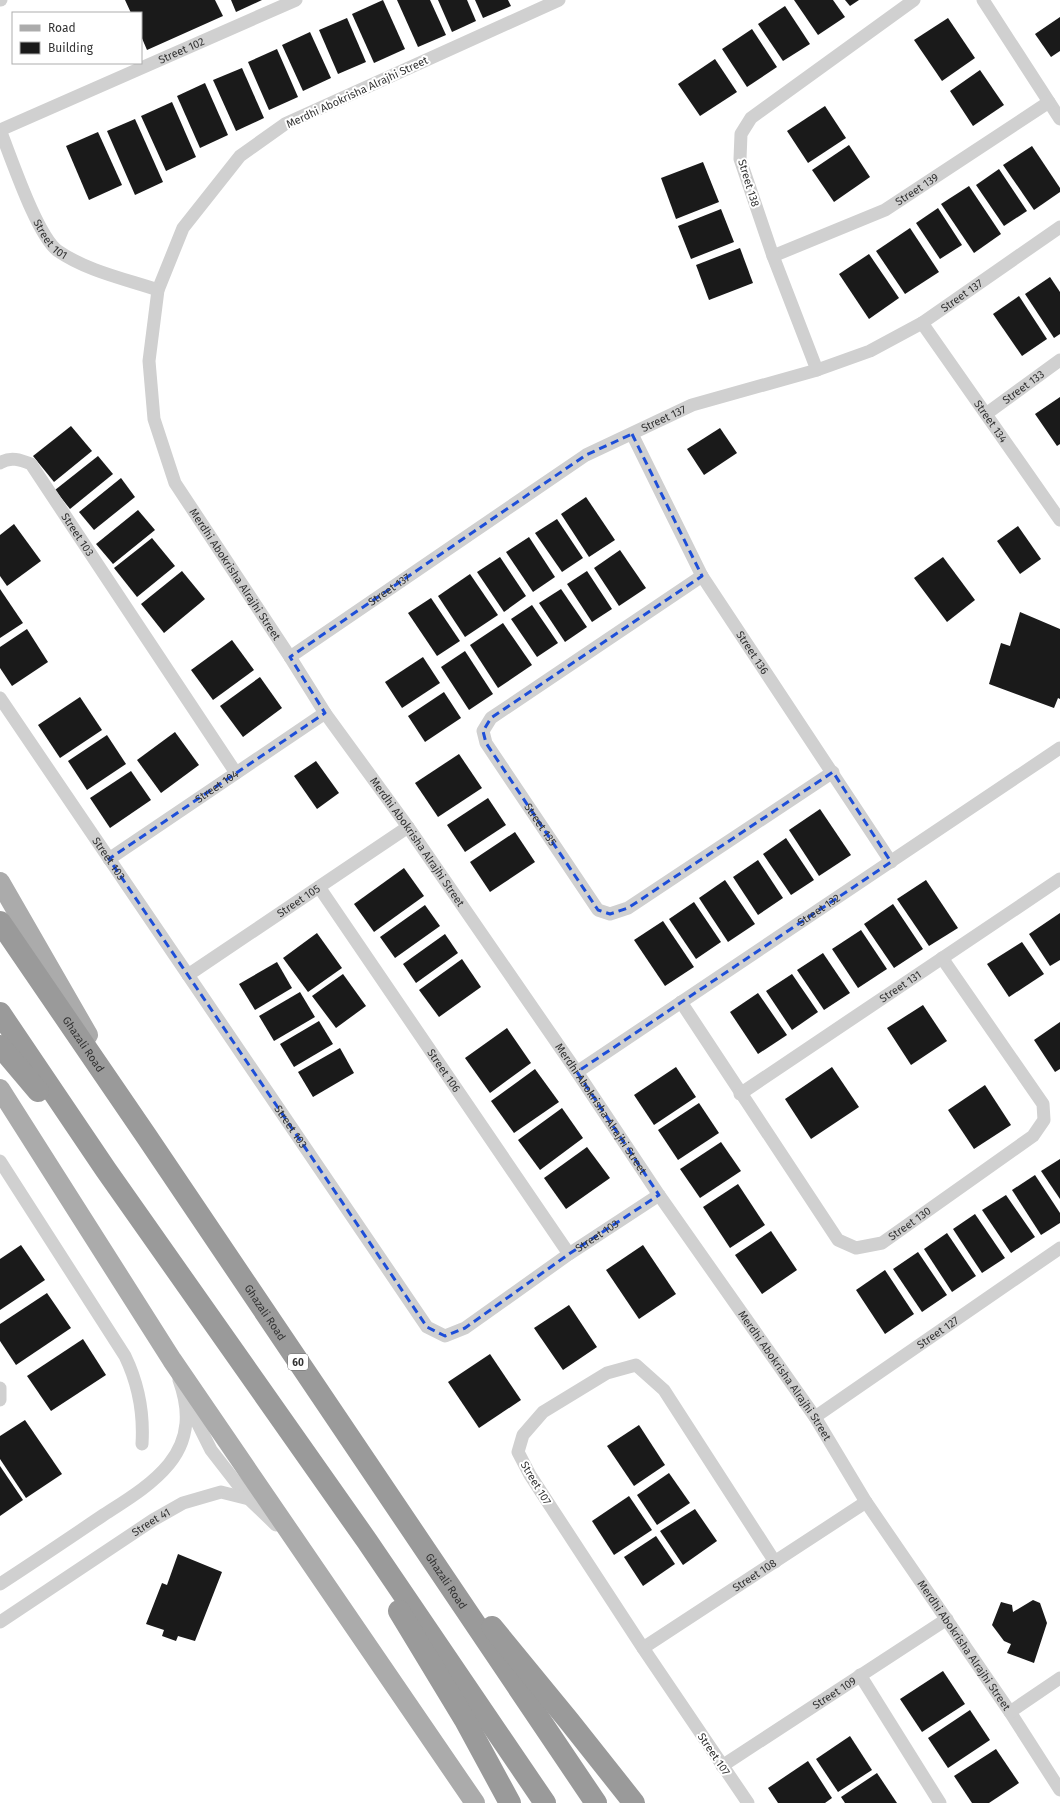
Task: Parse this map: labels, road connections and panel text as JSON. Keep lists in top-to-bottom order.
{
  "streets": {
    "highway": ["Ghazali Road", "60"],
    "street": [
      "Street 102",
      "Merdhi Abokrisha Alrajhi Street",
      "Street 138",
      "Street 139",
      "Street 101",
      "Street 137",
      "Street 133",
      "Street 134",
      "Street 103",
      "Street 136",
      "Street 104",
      "Street 135",
      "Street 105",
      "Street 132",
      "Street 131",
      "Street 106",
      "Street 130",
      "Street 127",
      "Street 107",
      "Street 41",
      "Street 108",
      "Street 109"
    ]
  },
  "crossings": [
    ["Street 102", "Street 101"],
    ["Merdhi Abokrisha Alrajhi Street", "Street 101"],
    ["Merdhi Abokrisha Alrajhi Street", "Street 137"],
    ["Merdhi Abokrisha Alrajhi Street", "Street 103"],
    ["Merdhi Abokrisha Alrajhi Street", "Street 104"],
    ["Merdhi Abokrisha Alrajhi Street", "Street 105"],
    ["Merdhi Abokrisha Alrajhi Street", "Street 132"],
    ["Merdhi Abokrisha Alrajhi Street", "Street 127"],
    ["Merdhi Abokrisha Alrajhi Street", "Street 108"],
    ["Merdhi Abokrisha Alrajhi Street", "Street 109"],
    ["Street 138", "Street 139"],
    ["Street 138", "Street 137"],
    ["Street 137", "Street 134"],
    ["Street 137", "Street 136"],
    ["Street 133", "Street 134"],
    ["Street 103", "Street 104"],
    ["Street 103", "Street 105"],
    ["Street 103", "Street 106"],
    ["Street 136", "Street 135"],
    ["Street 136", "Street 132"],
    ["Street 105", "Street 106"],
    ["Street 132", "Street 130"],
    ["Street 131", "Street 130"],
    ["Street 107", "Street 108"],
    ["Street 107", "Street 109"]
  ],
  "legend": ["Road", "Building"]
}
